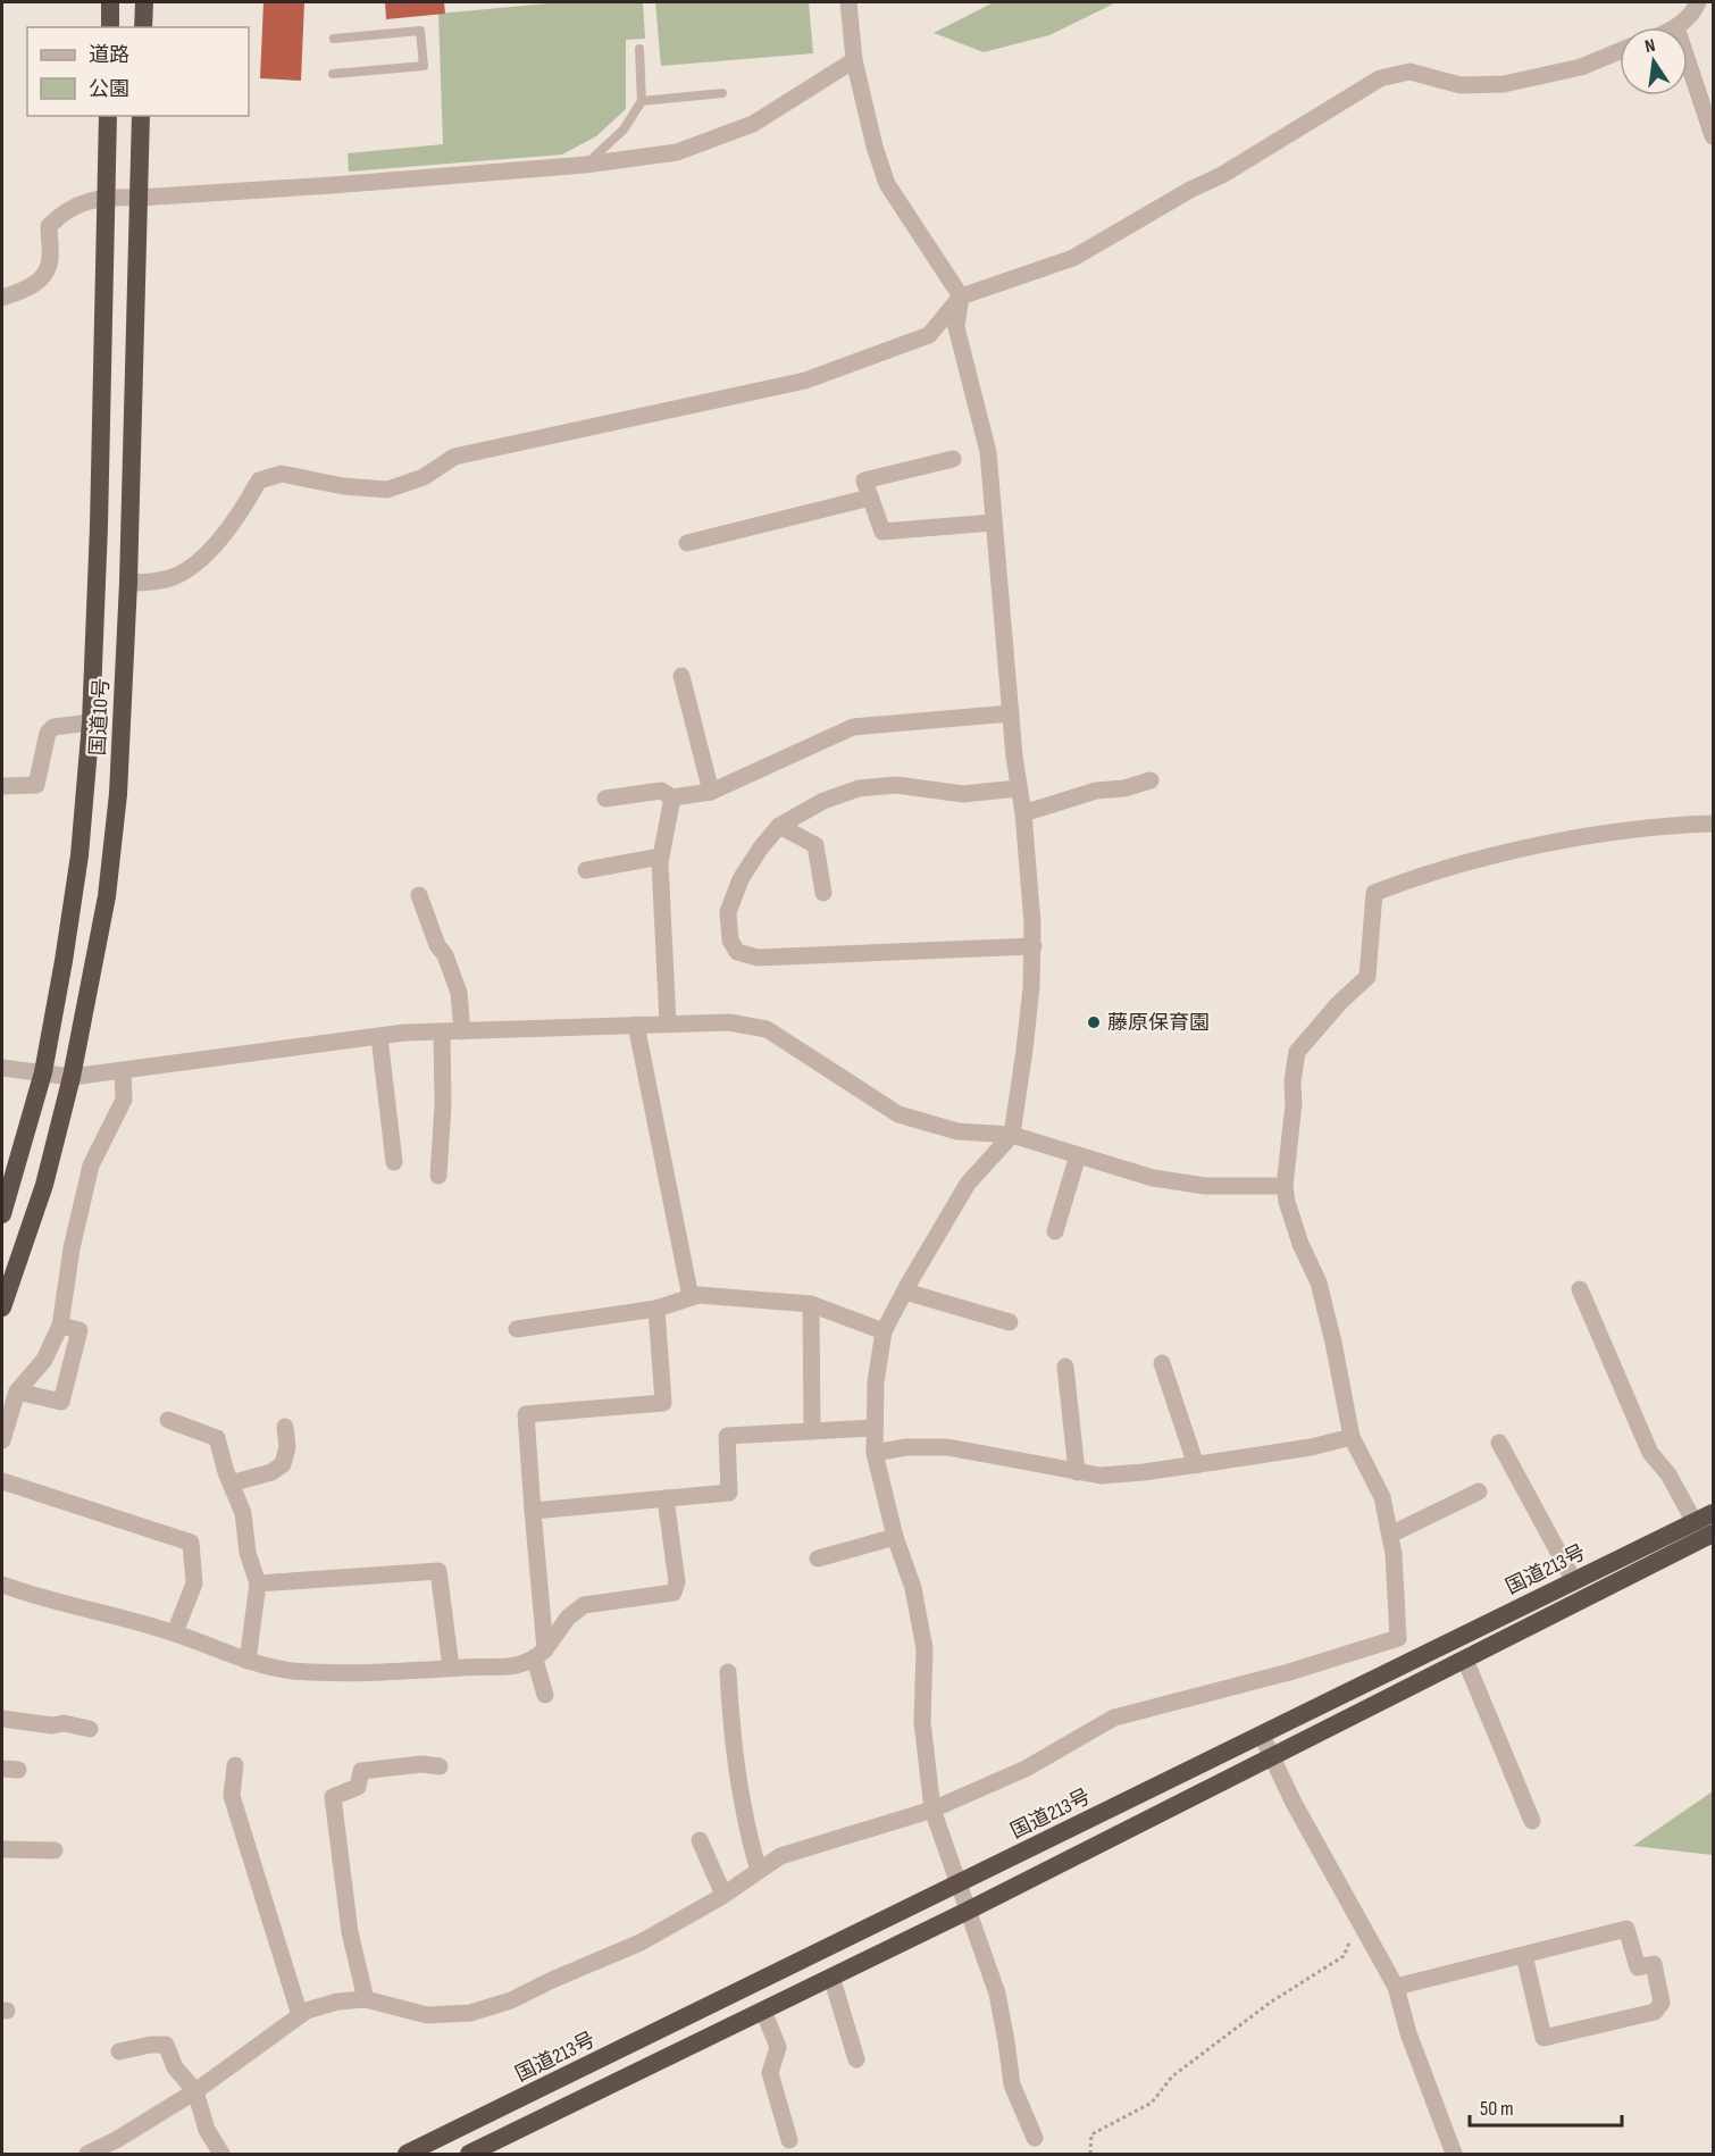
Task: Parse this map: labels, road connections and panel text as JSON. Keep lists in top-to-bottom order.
{
  "streets": {
    "highway": ["国道10号", "国道213号"]
  },
  "places": ["藤原保育園"],
  "legend": ["道路", "公園"],
  "scale_bar": "50 m",
  "north": "top"
}
